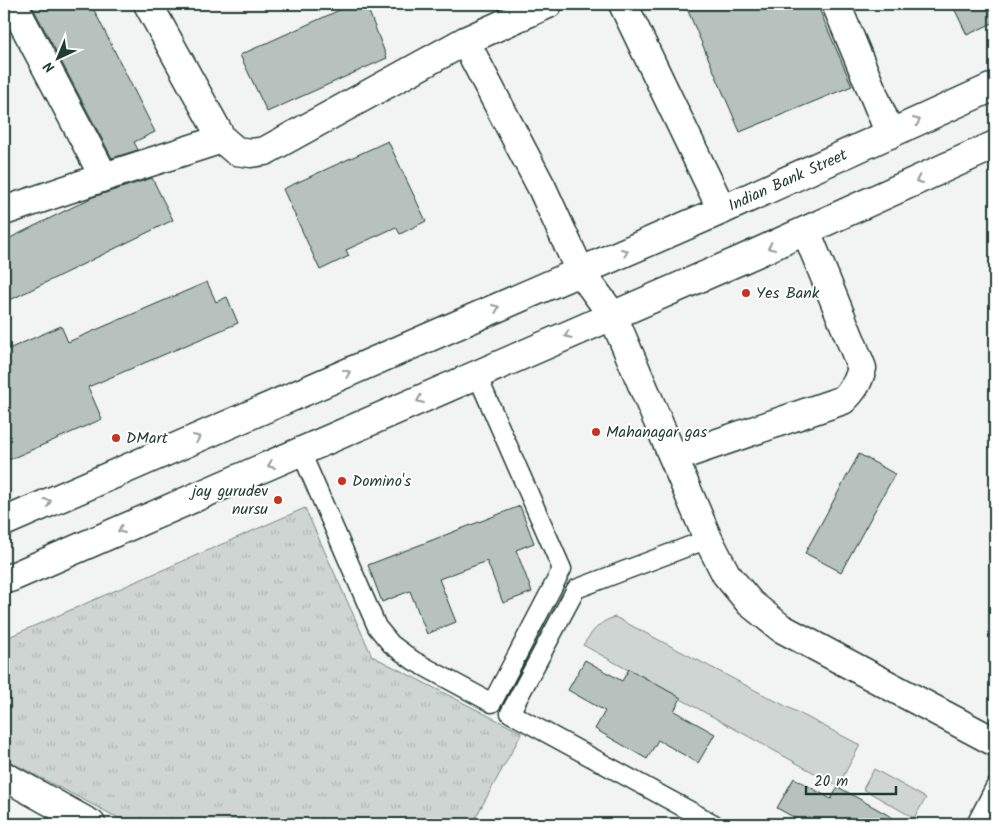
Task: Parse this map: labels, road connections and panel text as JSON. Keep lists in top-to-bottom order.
{
  "streets": {
    "street": ["Indian Bank Street"]
  },
  "places": [
    "Yes Bank",
    "Mahanagar gas",
    "DMart",
    "Domino's",
    "jay gurudev nursu"
  ],
  "scale_bar": "20 m",
  "north": "bottom left"
}
